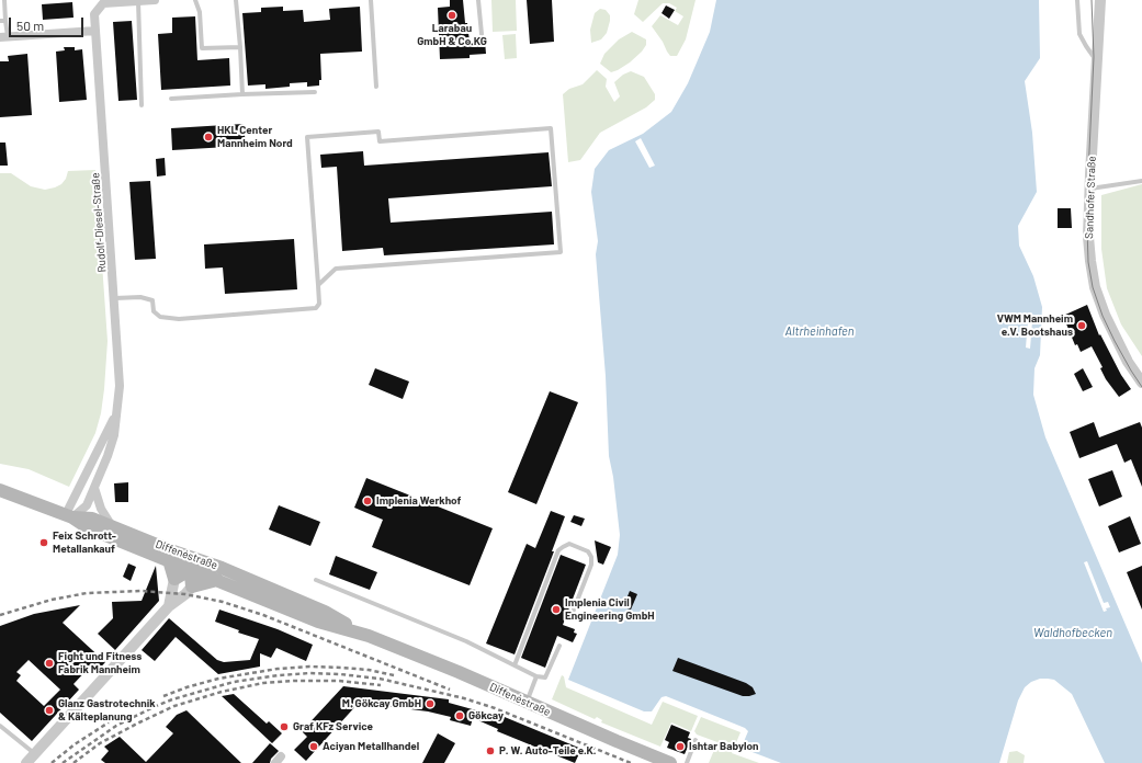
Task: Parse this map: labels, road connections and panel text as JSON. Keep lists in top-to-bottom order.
{
  "streets": {
    "main road": ["Diffenéstraße"],
    "street": ["Sandhofer Straße", "Rudolf-Diesel-Straße"]
  },
  "crossings": [
    ["Rudolf-Diesel-Straße", "Diffenéstraße"]
  ],
  "water": ["Altrheinhafen", "Waldhofbecken"],
  "places": [
    "Larabau GmbH & Co.KG",
    "HKL Center Mannheim Nord",
    "VWM Mannheim e.V. Bootshaus",
    "Implenia Werkhof",
    "Feix Schrott- Metallankauf",
    "Implenia Civil Engineering GmbH",
    "Fight und Fitness Fabrik Mannheim",
    "M. Gökcay GmbH",
    "Glanz Gastrotechnik & Kälteplanung",
    "Gökcay",
    "Graf KFz Service",
    "Aciyan Metallhandel",
    "Ishtar Babylon",
    "P. W. Auto-Teile e.K."
  ],
  "scale_bar": "50 m"
}
